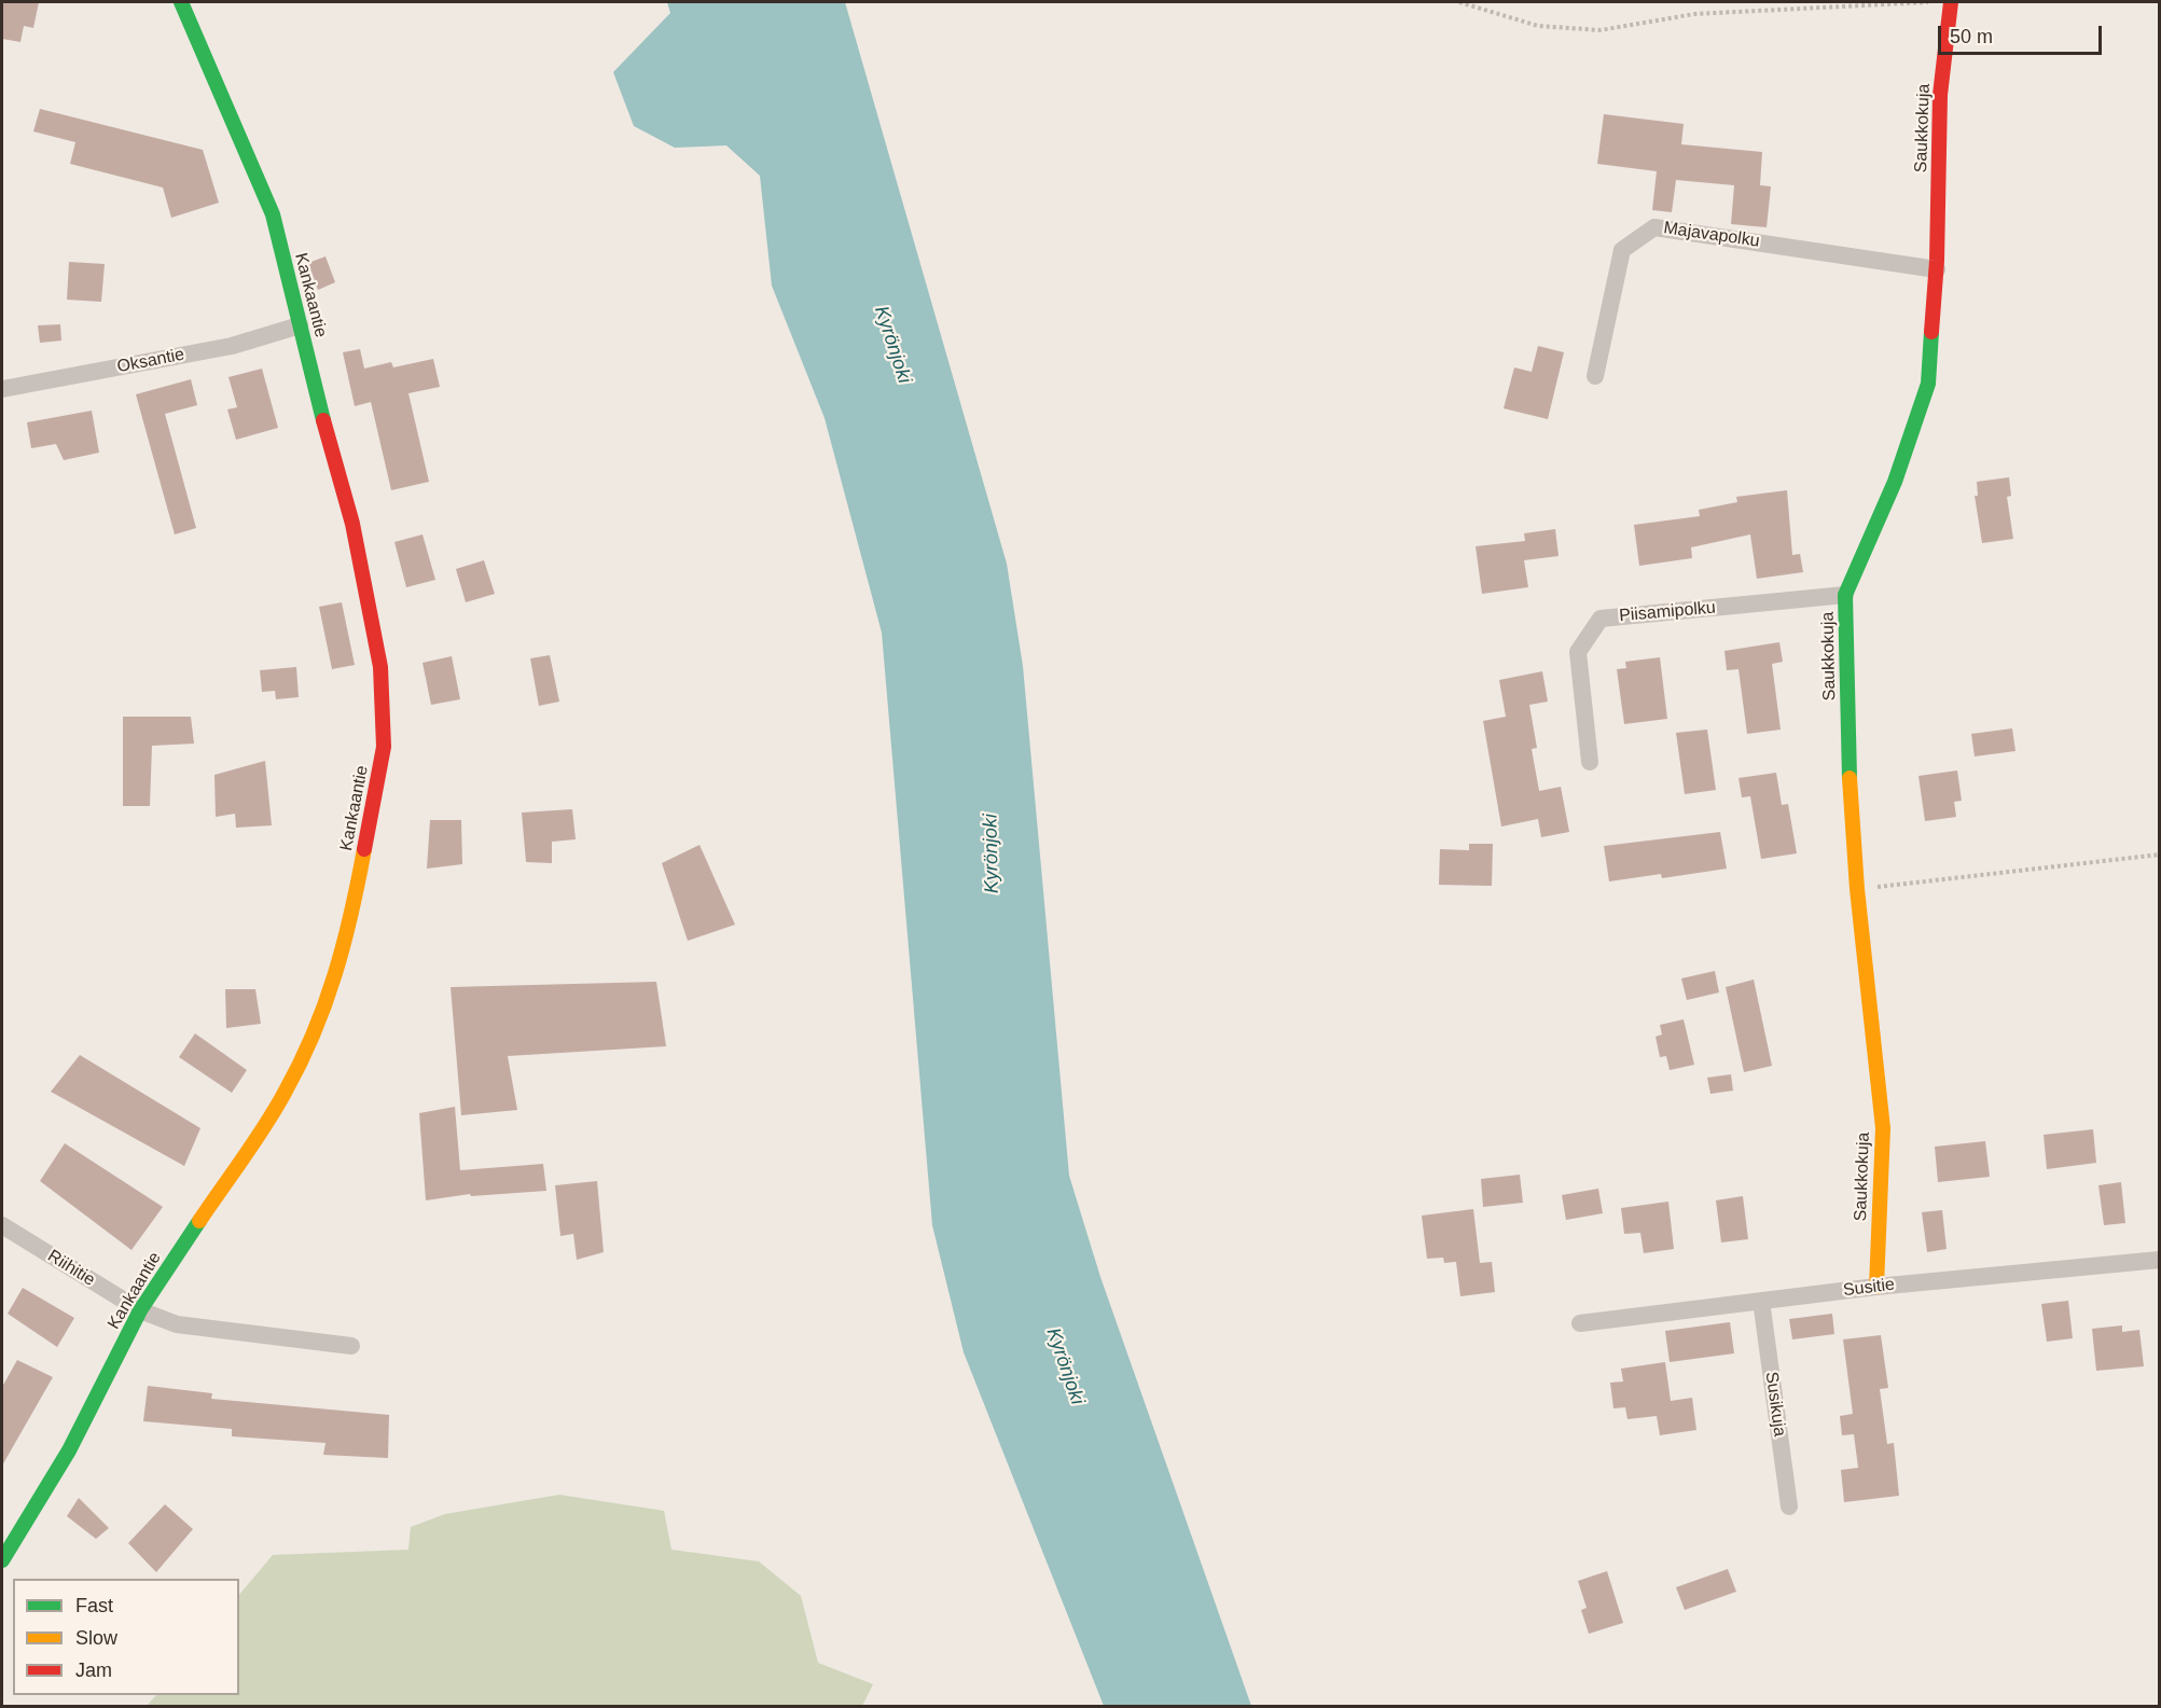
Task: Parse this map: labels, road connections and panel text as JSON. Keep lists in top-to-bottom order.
{
  "streets": {
    "street": [
      "Saukkokuja",
      "Majavapolku",
      "Kankaantie",
      "Oksantie",
      "Piisamipolku",
      "Riihitie",
      "Susitie",
      "Susikuja"
    ]
  },
  "crossings": [
    ["Saukkokuja", "Majavapolku"],
    ["Saukkokuja", "Piisamipolku"],
    ["Saukkokuja", "Susitie"],
    ["Kankaantie", "Oksantie"],
    ["Kankaantie", "Riihitie"],
    ["Susitie", "Susikuja"]
  ],
  "water": ["Kyrönjoki"],
  "legend": ["Fast", "Slow", "Jam"],
  "scale_bar": "50 m"
}
